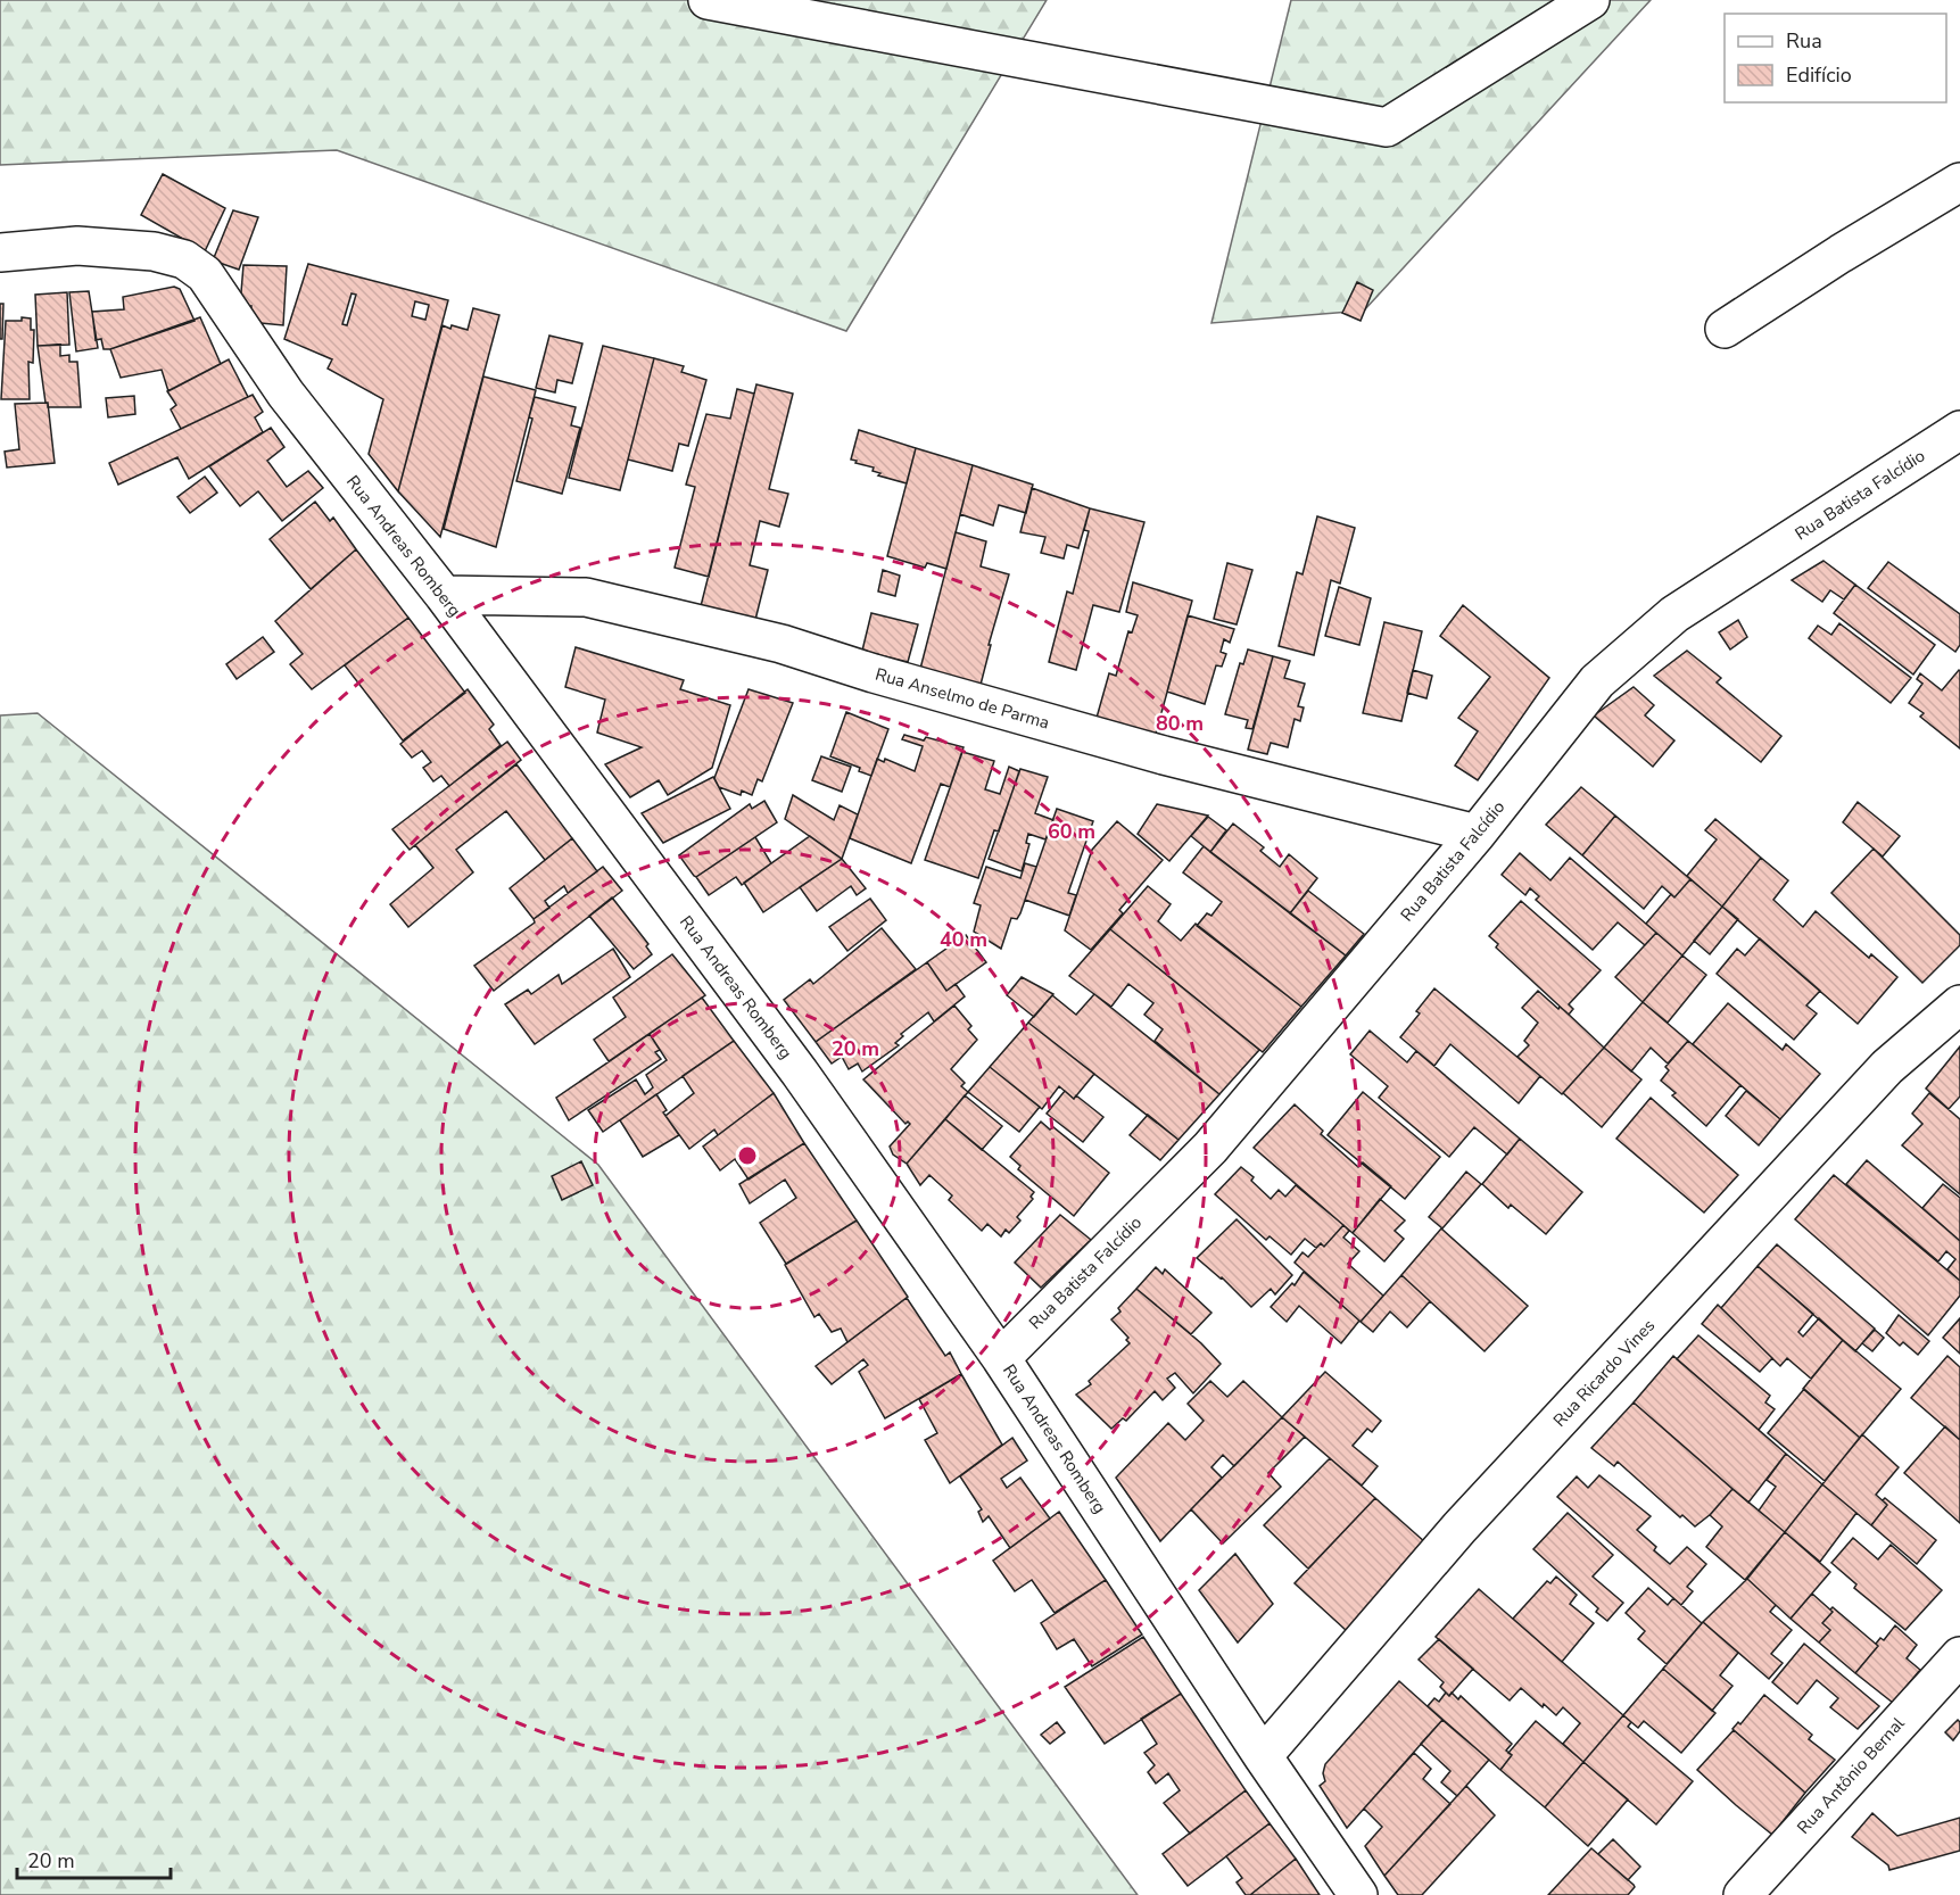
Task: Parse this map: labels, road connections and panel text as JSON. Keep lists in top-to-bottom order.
{
  "streets": {
    "street": [
      "Rua Batista Falcídio",
      "Rua Andreas Romberg",
      "Rua Anselmo de Parma",
      "Rua Ricardo Vines",
      "Rua Antônio Bernal"
    ]
  },
  "crossings": [
    ["Rua Batista Falcídio", "Rua Andreas Romberg"],
    ["Rua Batista Falcídio", "Rua Anselmo de Parma"],
    ["Rua Andreas Romberg", "Rua Anselmo de Parma"],
    ["Rua Andreas Romberg", "Rua Ricardo Vines"]
  ],
  "legend": ["Rua", "Edifício"],
  "scale_bar": "20 m",
  "rings": [
    "80 m",
    "60 m",
    "40 m",
    "20 m"
  ]
}
